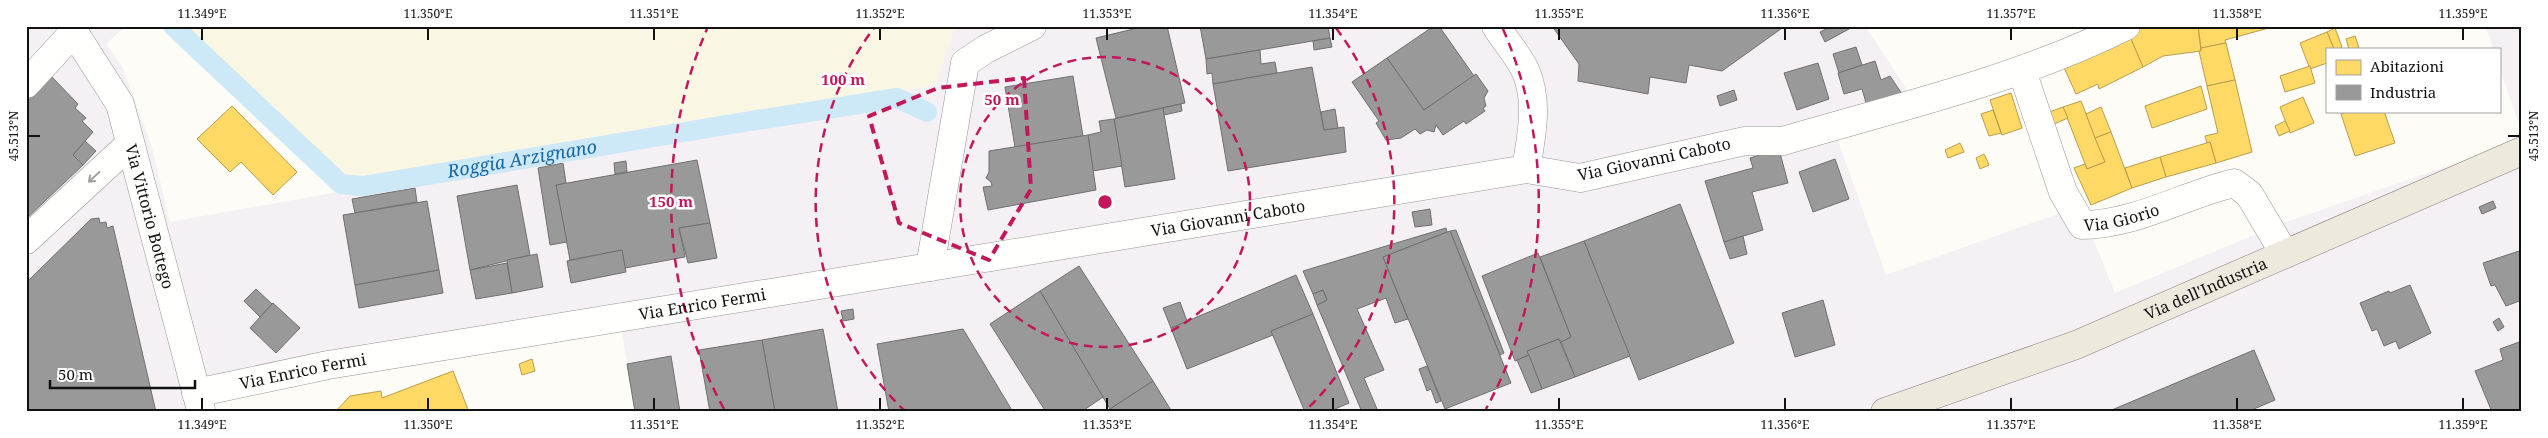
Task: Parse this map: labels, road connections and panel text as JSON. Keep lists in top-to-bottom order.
{
  "streets": {
    "main road": ["Via dell'Industria"],
    "street": [
      "Via Giovanni Caboto",
      "Via Giorio",
      "Via Vittorio Bottego",
      "Via Enrico Fermi"
    ]
  },
  "crossings": [
    ["Via Giovanni Caboto", "Via Giorio"],
    ["Via Giovanni Caboto", "Via Enrico Fermi"],
    ["Via Giorio", "Via dell'Industria"],
    ["Via Vittorio Bottego", "Via Enrico Fermi"]
  ],
  "water": ["Roggia Arzignano"],
  "legend": ["Abitazioni", "Industria"],
  "scale_bar": "50 m",
  "coordinates": [
    "11.349°E",
    "11.350°E",
    "11.351°E",
    "11.352°E",
    "11.353°E",
    "11.354°E",
    "11.355°E",
    "11.356°E",
    "11.357°E",
    "11.358°E",
    "11.359°E",
    "45.513°N"
  ],
  "rings": ["100 m", "50 m", "150 m"]
}
